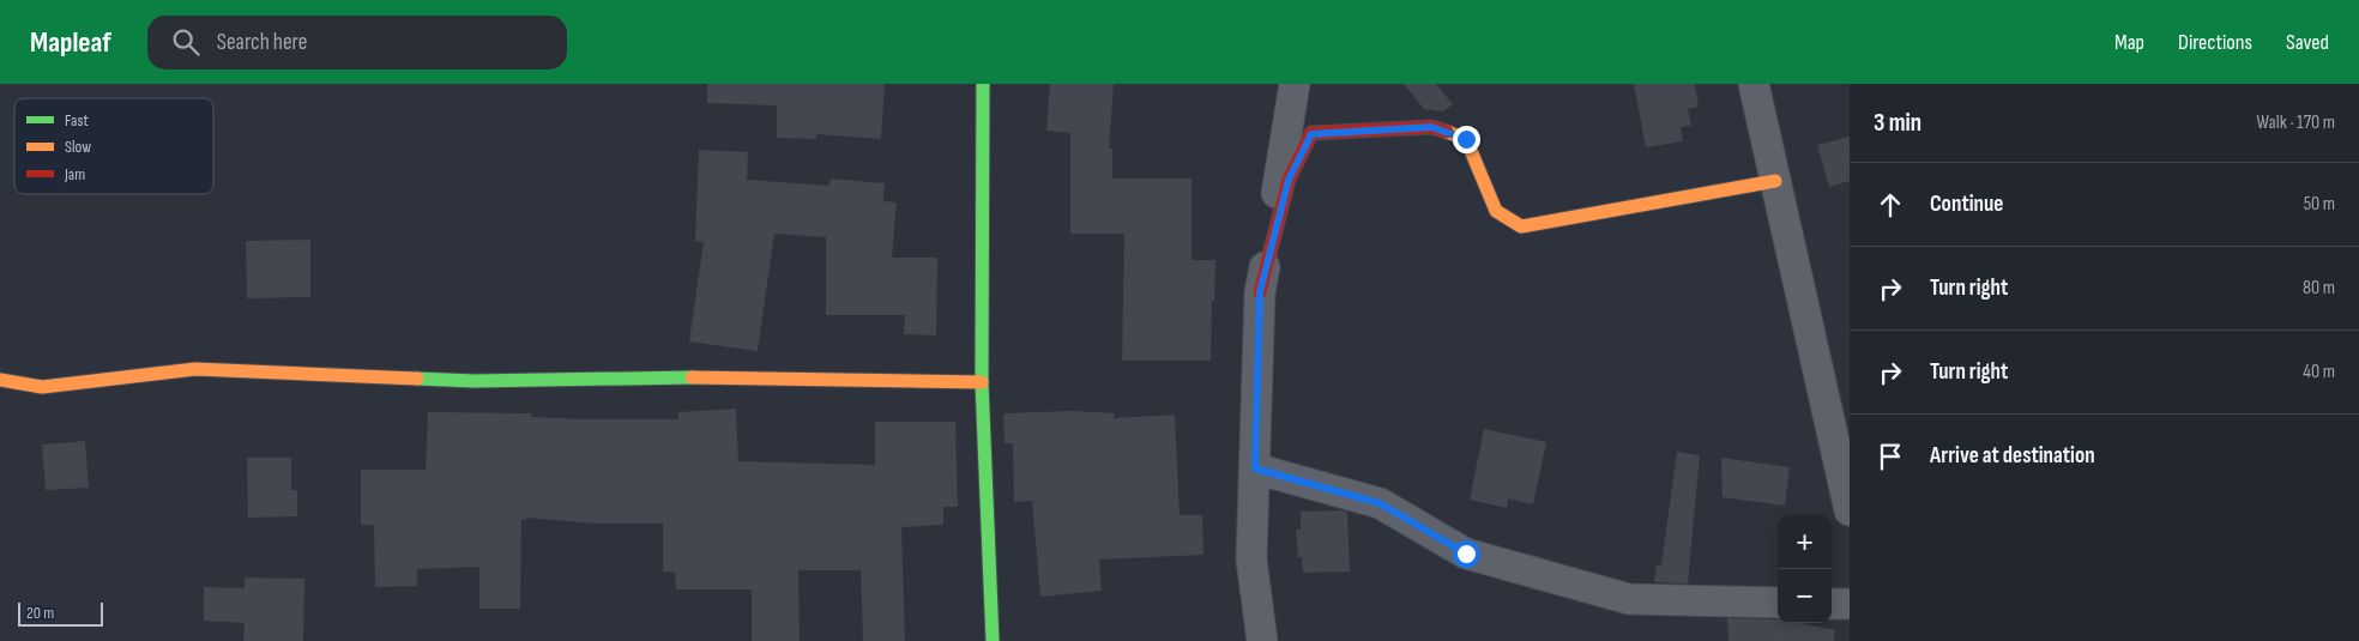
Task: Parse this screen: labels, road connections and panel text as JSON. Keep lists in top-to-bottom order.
{
  "legend": ["Fast", "Slow", "Jam"],
  "scale_bar": "20 m",
  "page": {
    "header": "Mapleaf",
    "search": "Search here",
    "nav": ["Map", "Directions", "Saved"],
    "heading": ["3 min", "Walk · 170 m"],
    "list": [
      ["Continue", "50 m"],
      ["Turn right", "80 m"],
      ["Turn right", "40 m"],
      "Arrive at destination"
    ],
    "map_buttons": ["+", "−"],
    "scale": "20 m"
  }
}
